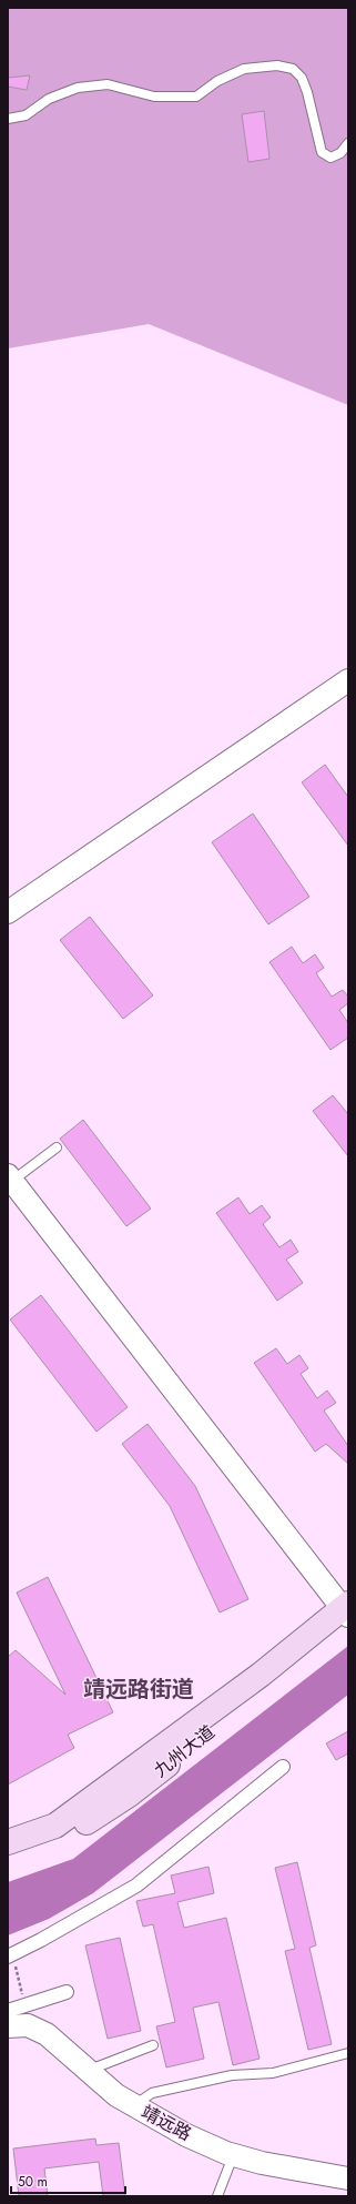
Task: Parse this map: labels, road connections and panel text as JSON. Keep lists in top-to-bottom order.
{
  "streets": {
    "main road": ["九州大道"],
    "street": ["靖远路"]
  },
  "districts": ["靖远路街道"],
  "scale_bar": "50 m"
}
